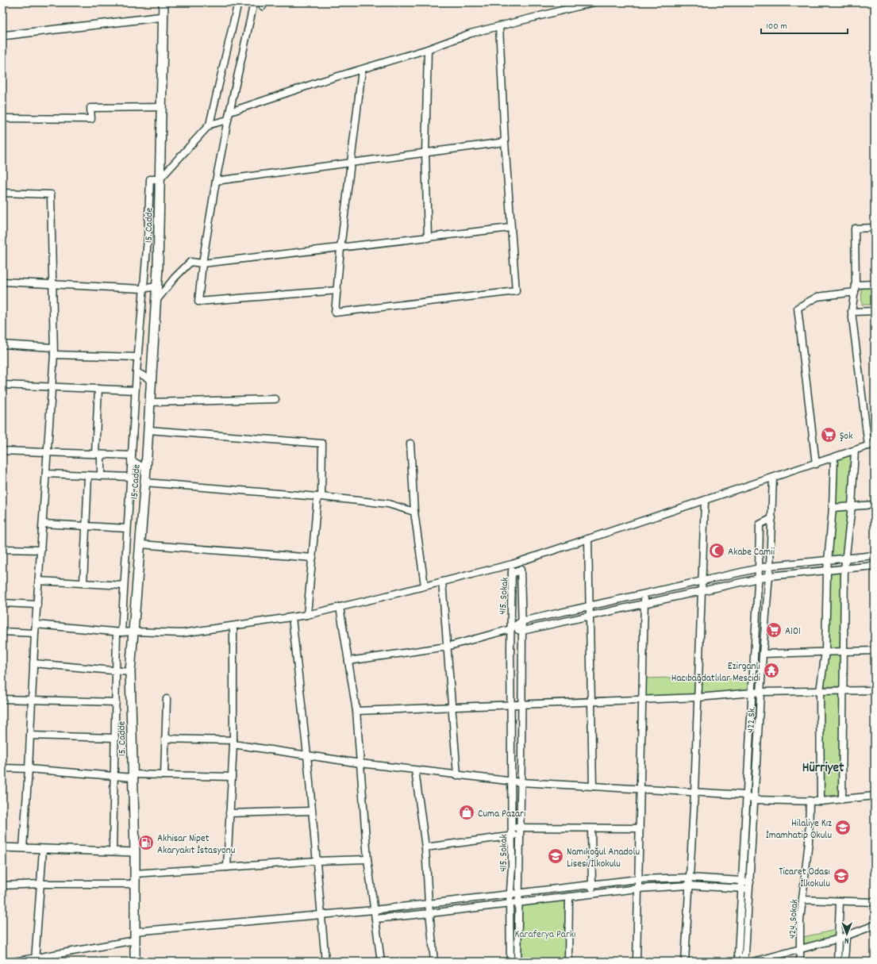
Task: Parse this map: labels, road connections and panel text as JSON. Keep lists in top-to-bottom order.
{
  "streets": {
    "main road": ["15. Cadde"],
    "street": ["415. Sokak", "422 Sk.", "424. Sokak"]
  },
  "districts": ["Hürriyet"],
  "parks": ["Karaferya Parkı"],
  "places": {
    "supermarket": ["Şok", "A101"],
    "mosque": ["Akabe Camii"],
    "temple": ["Ezirganlı Hacıbağdatlılar Mescidi"],
    "shop": ["Cuma Pazarı"],
    "school or university": ["Hilaliye Kız İmamhatip Okulu", "Namıkoğul Anadolu Lisesi/İlkokulu", "Ticaret Odası İlkokulu"],
    "fuel station": ["Akhisar Nipet Akaryakıt İstasyonu"]
  },
  "scale_bar": "100 m",
  "north": "bottom"
}
